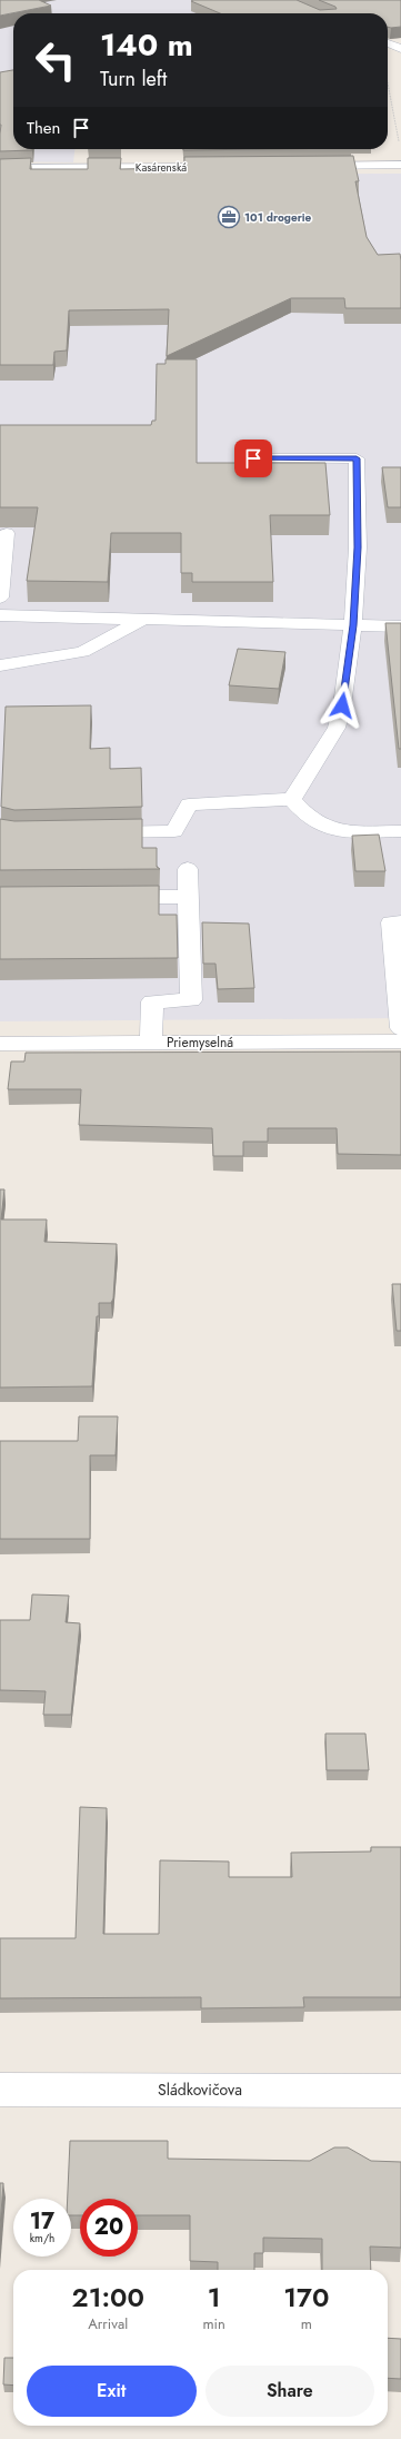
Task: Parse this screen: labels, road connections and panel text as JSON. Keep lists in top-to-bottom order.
{
  "streets": {
    "street": ["Kasárenská", "Priemyselná", "Sládkovičova"]
  },
  "places": {
    "office": ["101 drogerie"]
  },
  "page": {
    "turn": ["140 m", "Turn left"],
    "then": "Then",
    "speed": "17 km/h",
    "limit": "20",
    "eta": [
      "21:00",
      "Arrival",
      "1",
      "min",
      "170",
      "m"
    ],
    "buttons": ["Exit", "Share"]
  }
}
